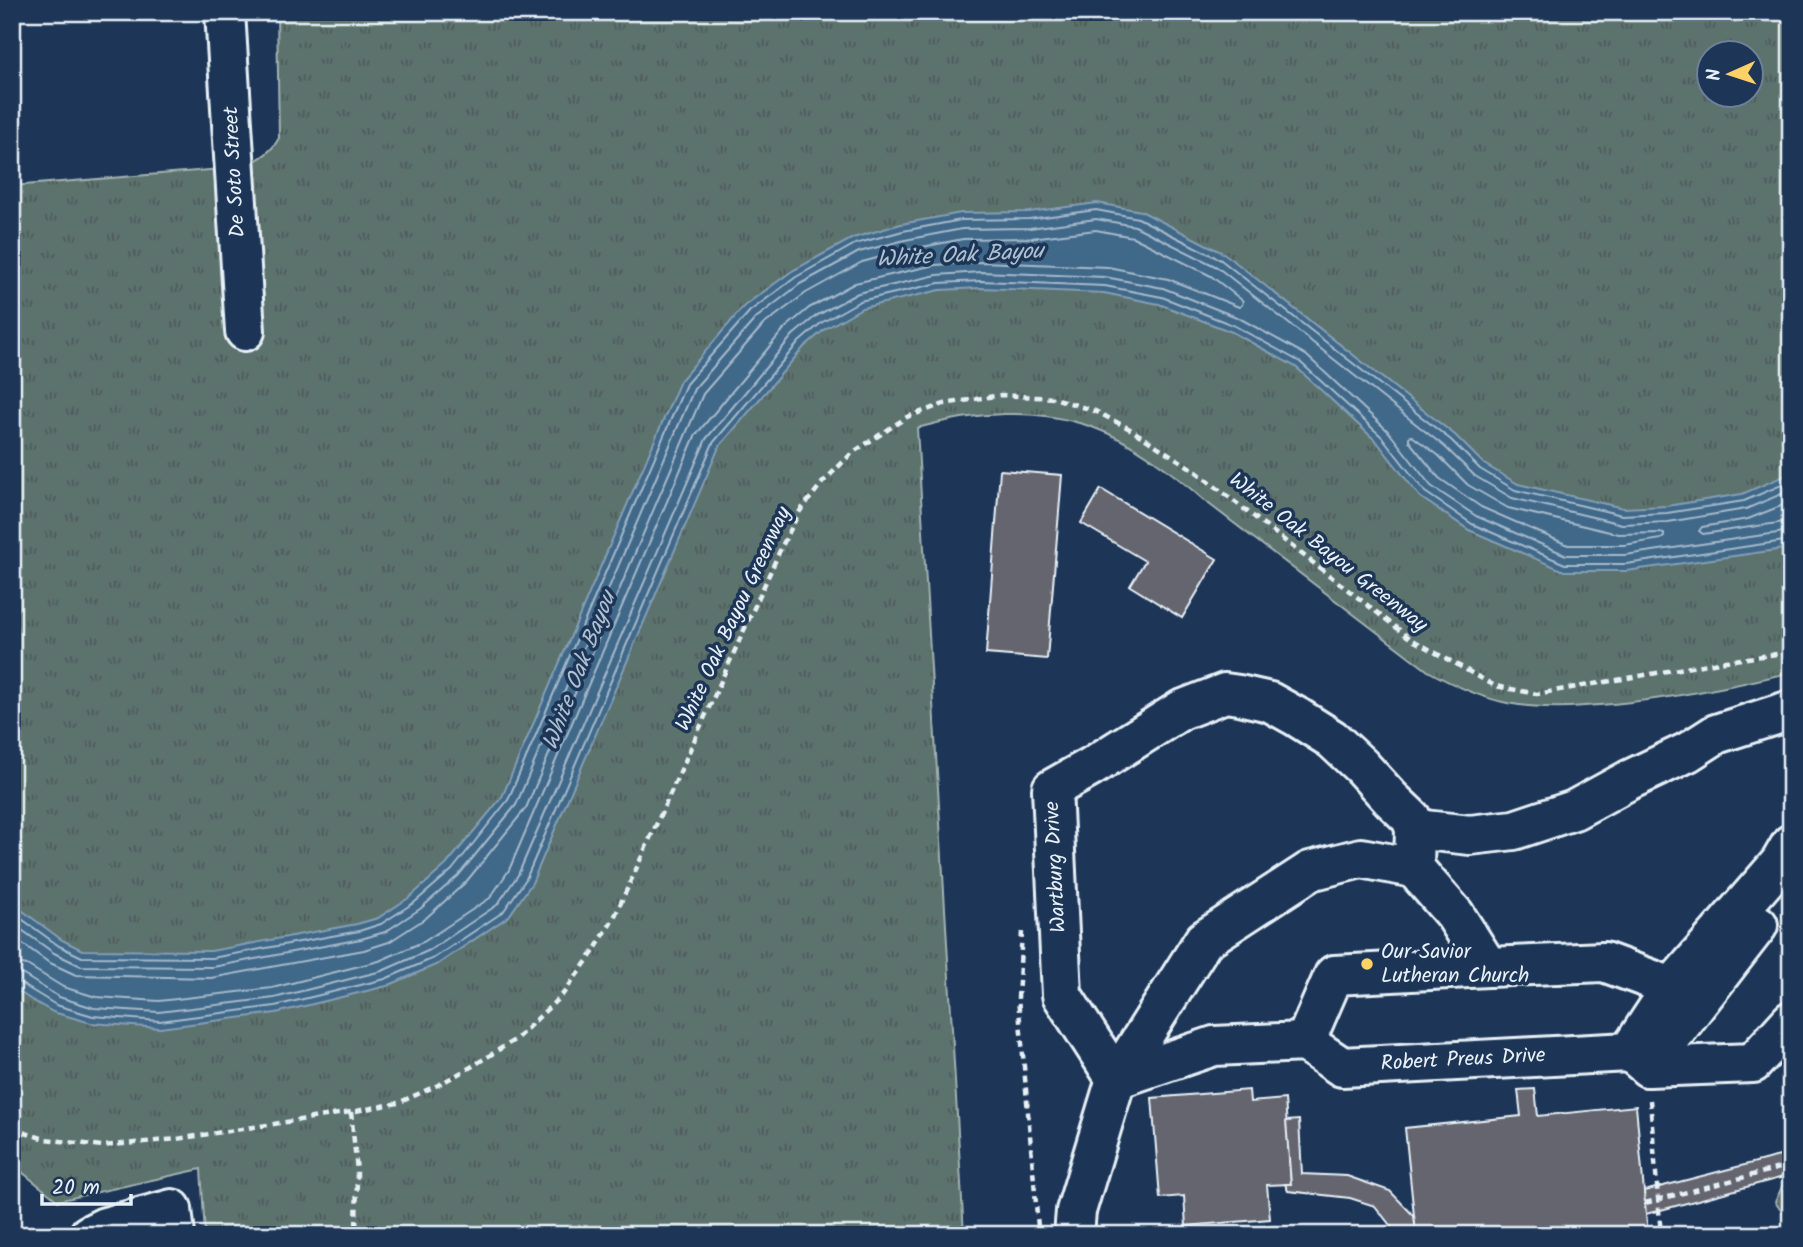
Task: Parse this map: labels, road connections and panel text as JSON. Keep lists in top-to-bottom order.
{
  "streets": {
    "street": ["De Soto Street", "Wartburg Drive", "Robert Preus Drive"],
    "path": ["White Oak Bayou Greenway"]
  },
  "water": ["White Oak Bayou"],
  "places": ["Our Savior Lutheran Church"],
  "scale_bar": "20 m",
  "north": "left"
}
